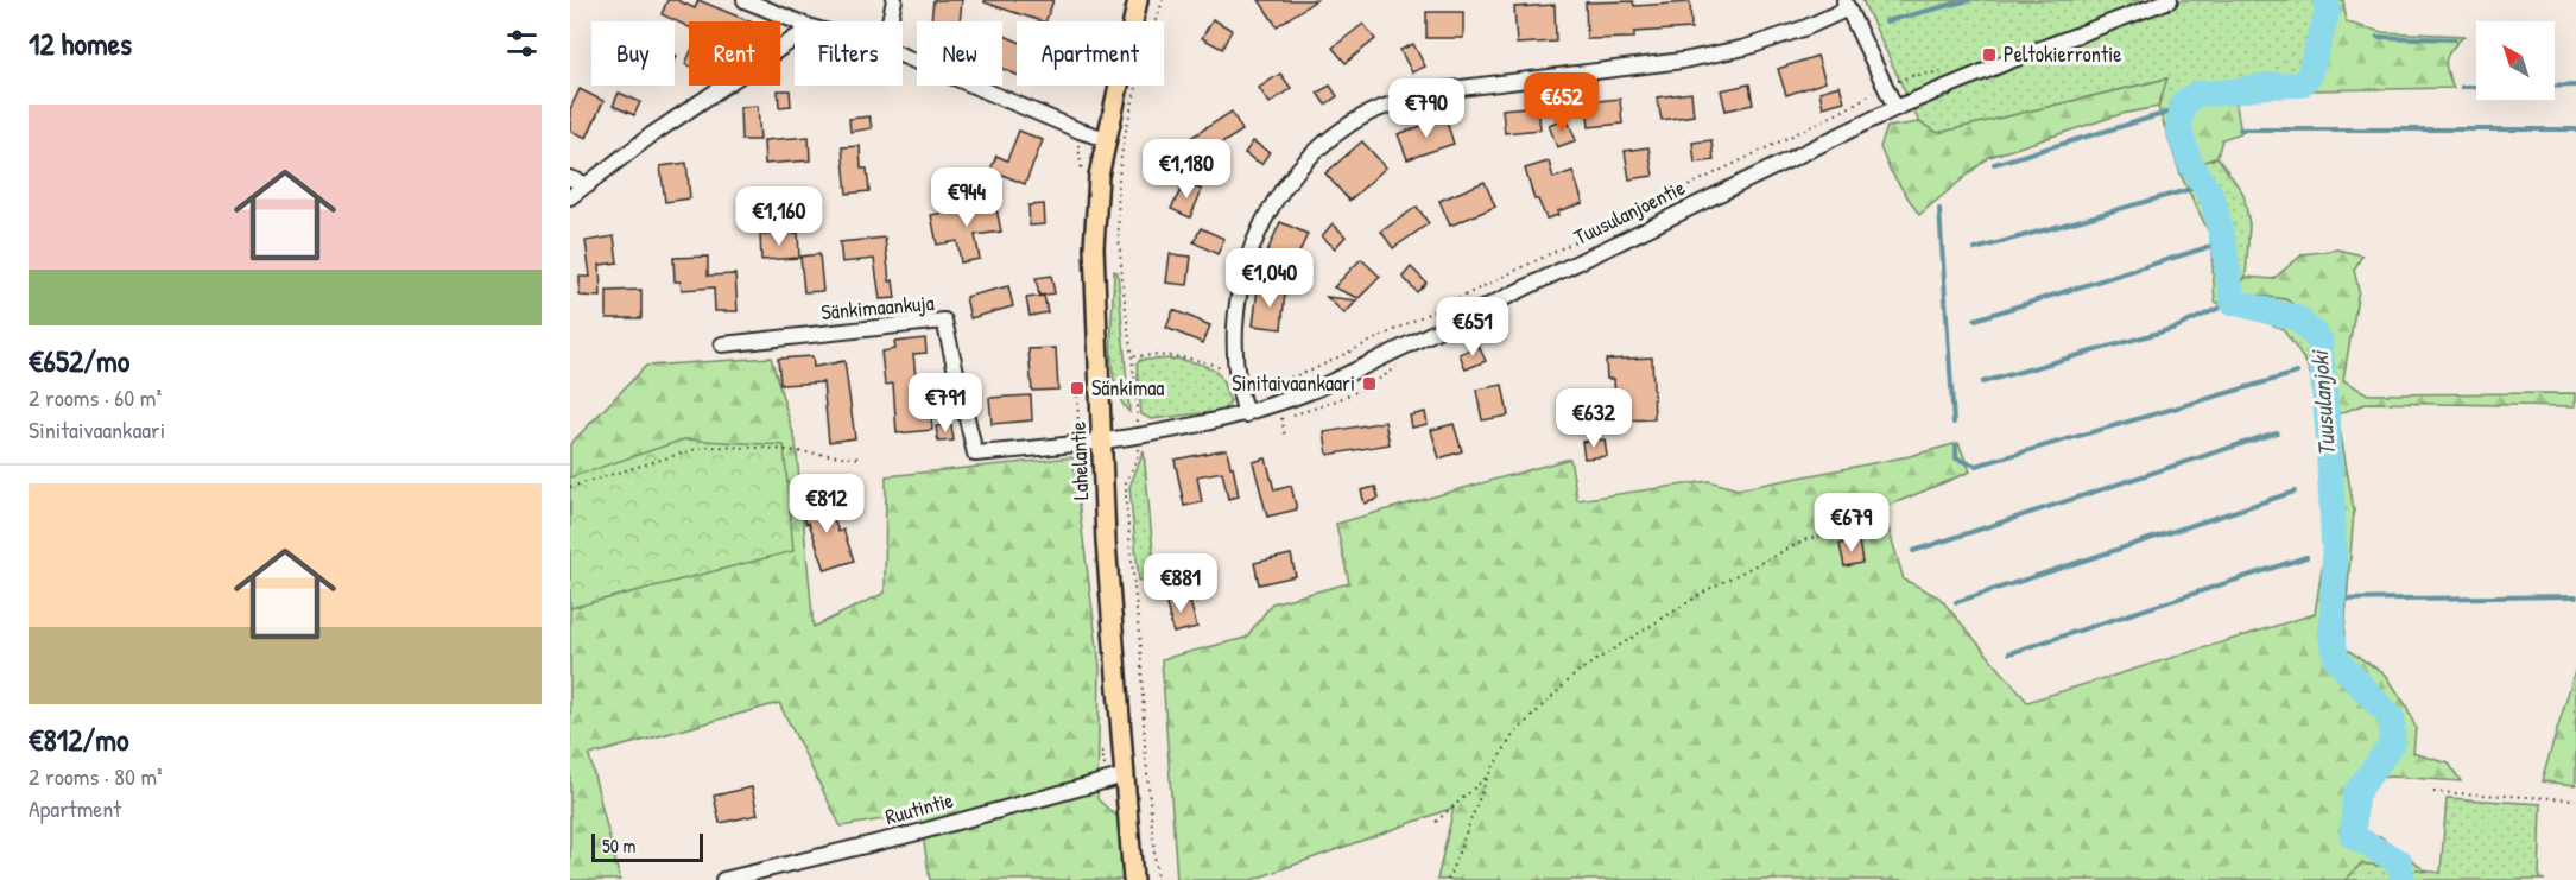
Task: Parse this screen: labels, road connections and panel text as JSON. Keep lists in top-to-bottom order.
{
  "streets": {
    "main road": ["Lahelantie"],
    "street": ["Tuusulanjoentie", "Sänkimaankuja", "Ruutintie"]
  },
  "crossings": [
    ["Tuusulanjoentie", "Sänkimaankuja"],
    ["Tuusulanjoentie", "Lahelantie"],
    ["Sänkimaankuja", "Lahelantie"],
    ["Lahelantie", "Ruutintie"]
  ],
  "water": ["Tuusulanjoki"],
  "places": {
    "transit": ["Peltokierrontie", "Sinitaivaankaari", "Sänkimaa"]
  },
  "scale_bar": "50 m",
  "north": "top left",
  "page": {
    "heading": "12 homes",
    "chip": [
      "Buy",
      "Rent",
      "Filters",
      "New",
      "Apartment"
    ],
    "price": [
      "€652",
      "€790",
      "€1,180",
      "€944",
      "€1,160",
      "€1,040",
      "€651",
      "€791",
      "€632",
      "€812",
      "€679",
      "€881"
    ],
    "list": [
      {
        "name": "€652/mo",
        "note": "2 rooms · 60 m² · Sinitaivaankaari"
      },
      {
        "name": "€812/mo",
        "note": "2 rooms · 80 m² · Apartment"
      }
    ],
    "scale": "50 m"
  }
}
